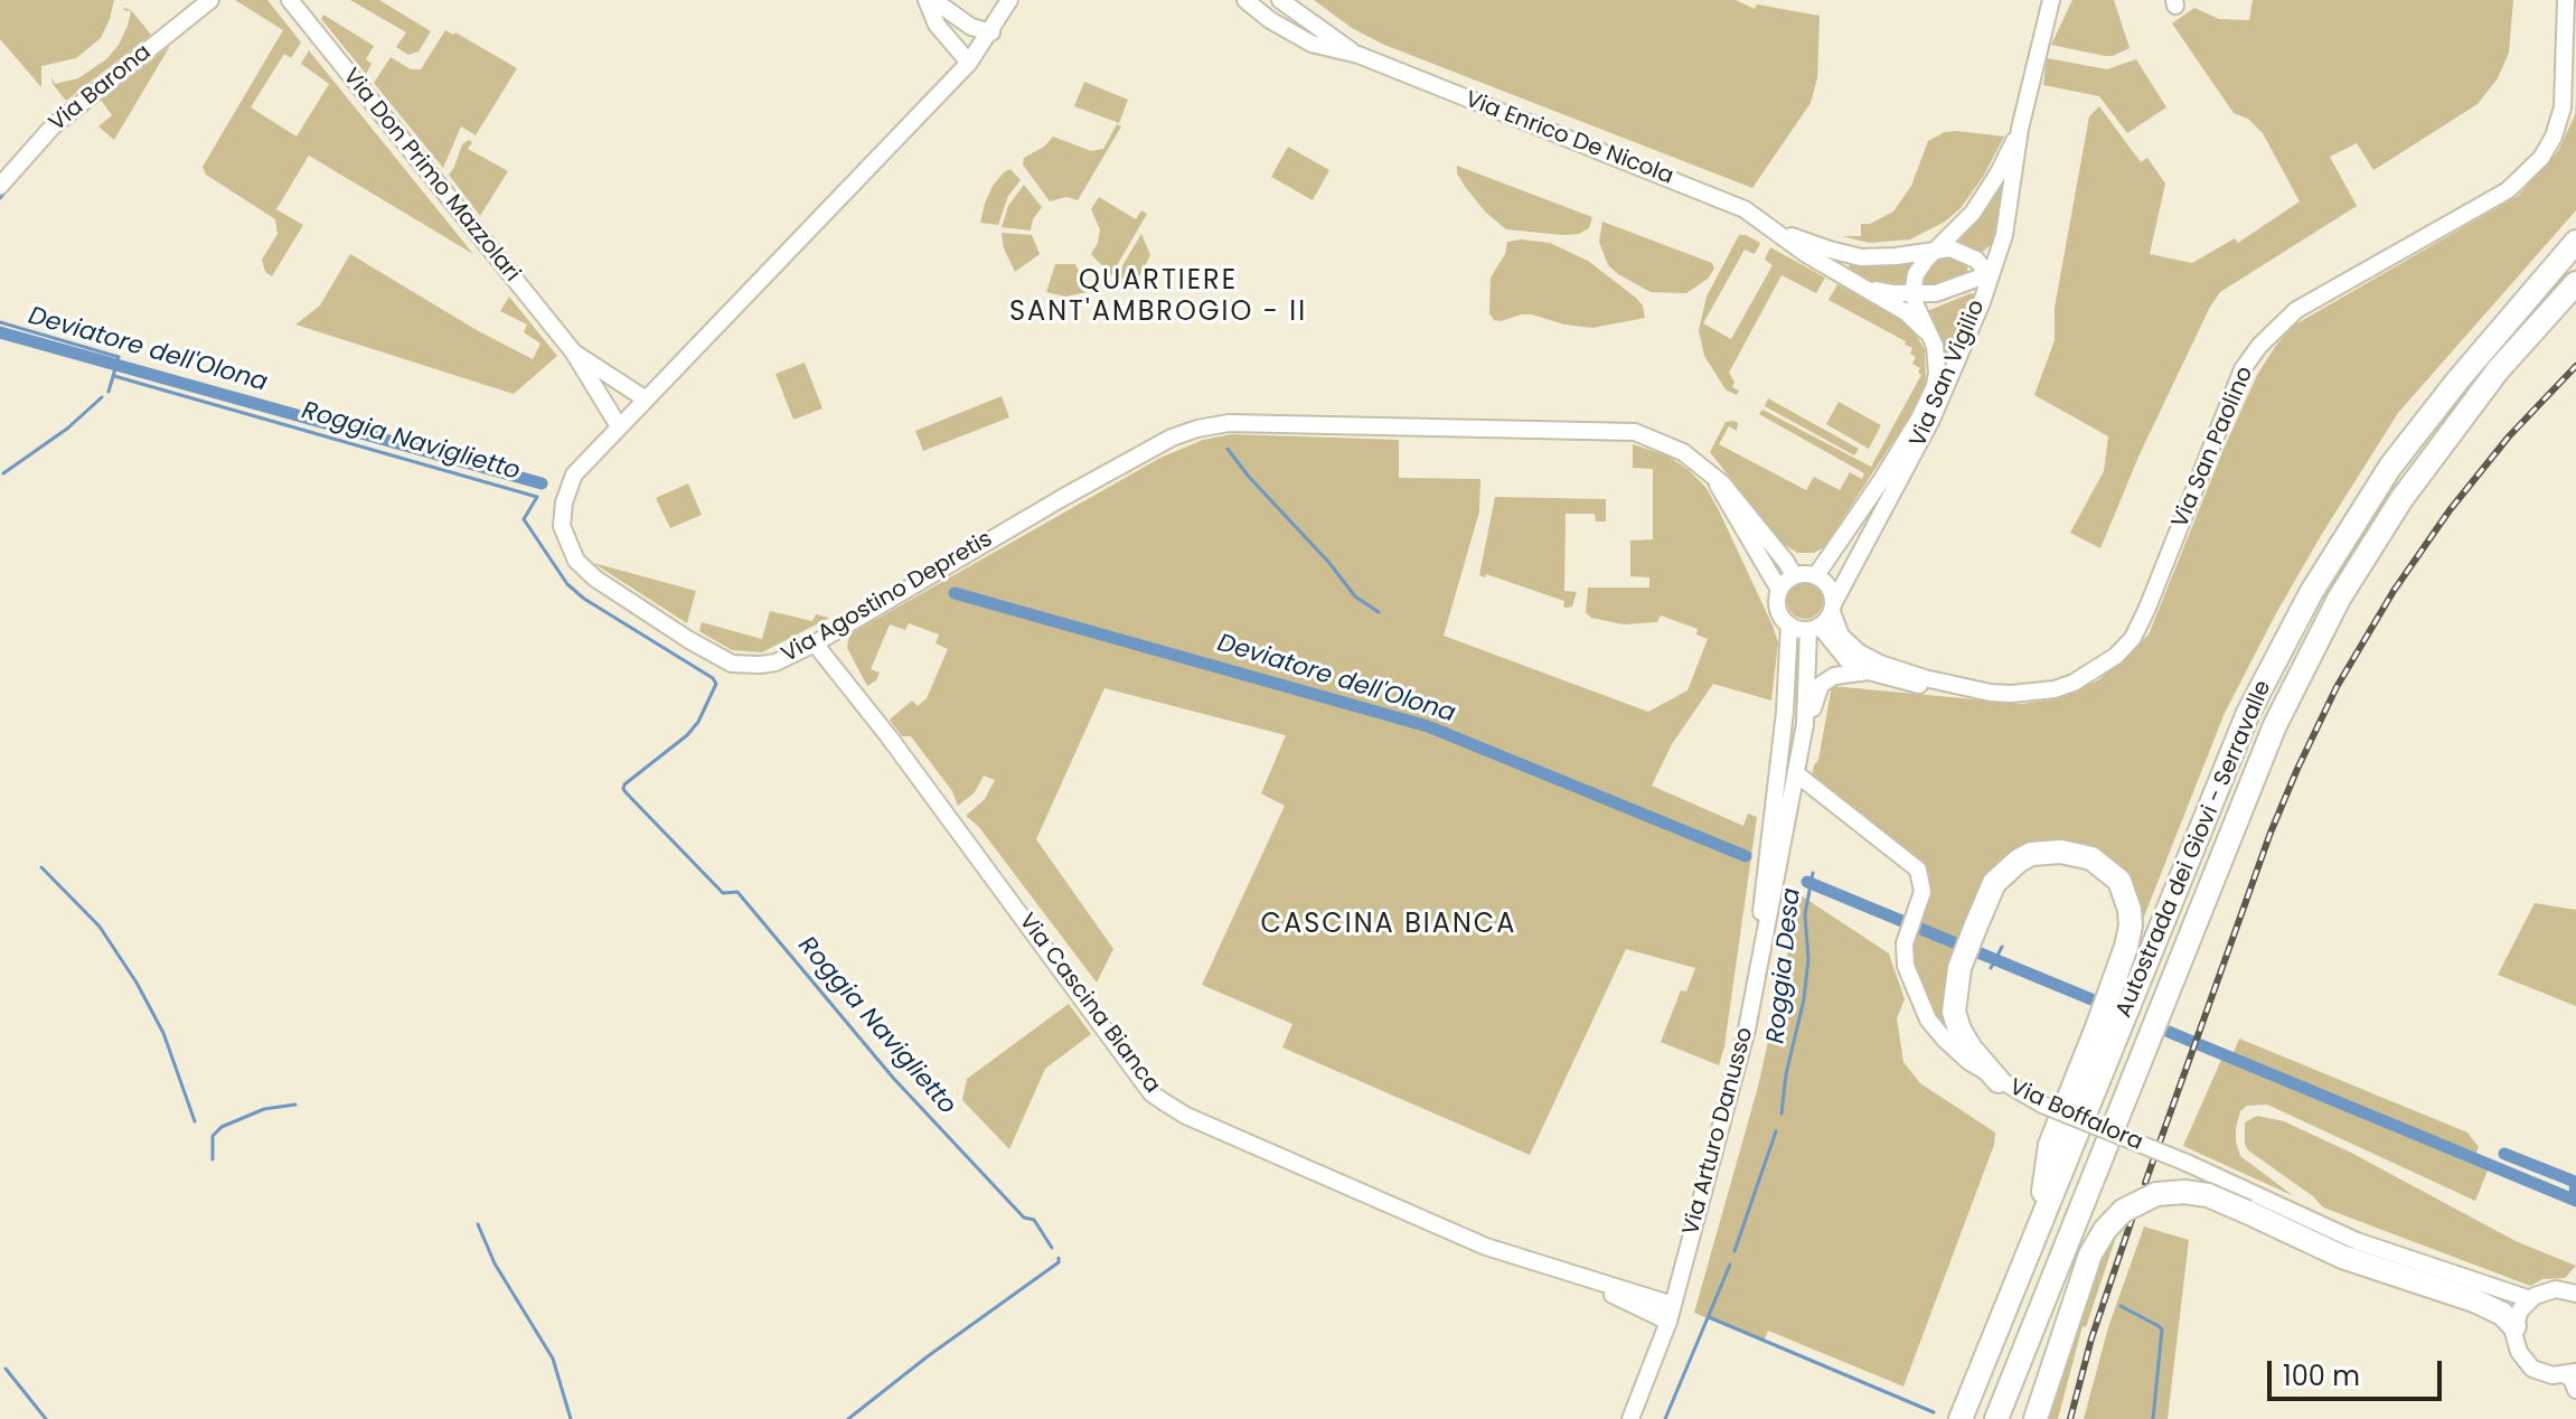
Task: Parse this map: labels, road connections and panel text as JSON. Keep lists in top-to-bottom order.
{
  "streets": {
    "highway": ["Autostrada dei Giovi - Serravalle"],
    "street": [
      "Via Barona",
      "Via Enrico De Nicola",
      "Via Don Primo Mazzolari",
      "Via San Vigilio",
      "Via San Paolino",
      "Via Agostino Depretis",
      "Via Cascina Bianca",
      "Via Boffalora",
      "Via Arturo Danusso"
    ]
  },
  "crossings": [
    ["Via Enrico De Nicola", "Via San Vigilio"],
    ["Via Don Primo Mazzolari", "Via Agostino Depretis"],
    ["Via San Vigilio", "Via San Paolino"],
    ["Via San Vigilio", "Via Agostino Depretis"],
    ["Via San Vigilio", "Via Arturo Danusso"],
    ["Via San Paolino", "Via Agostino Depretis"],
    ["Via San Paolino", "Via Arturo Danusso"],
    ["Via Agostino Depretis", "Via Cascina Bianca"],
    ["Via Agostino Depretis", "Via Arturo Danusso"],
    ["Via Cascina Bianca", "Via Arturo Danusso"],
    ["Via Boffalora", "Via Arturo Danusso"]
  ],
  "districts": ["QUARTIERE SANT'AMBROGIO - II", "CASCINA BIANCA"],
  "water": ["Deviatore dell'Olona", "Roggia Naviglietto", "Roggia Desa"],
  "scale_bar": "100 m"
}
